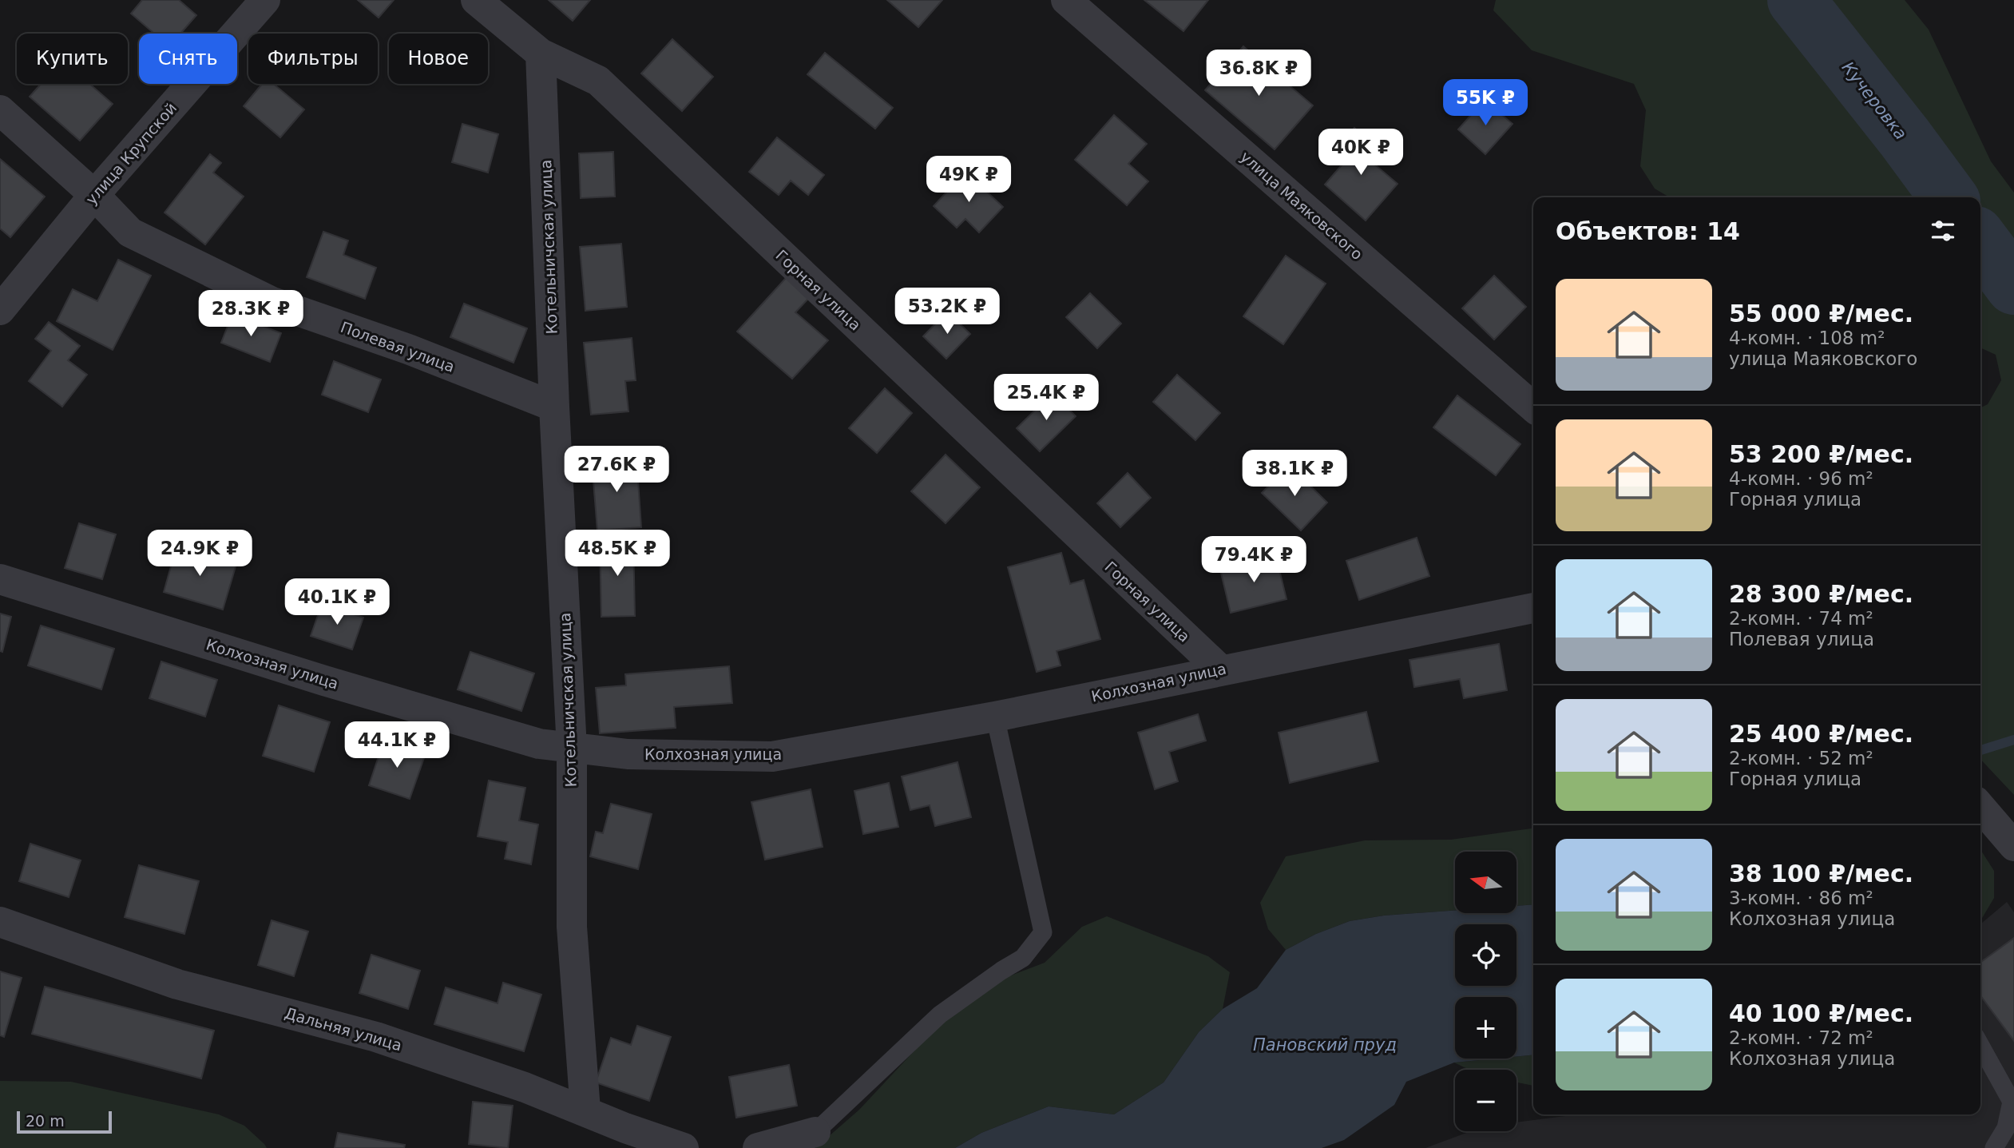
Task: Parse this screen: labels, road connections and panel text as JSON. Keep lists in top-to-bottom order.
{
  "streets": {
    "street": [
      "улица Крупской",
      "улица Маяковского",
      "Котельничская улица",
      "Горная улица",
      "Полевая улица",
      "Колхозная улица",
      "Дальняя улица"
    ]
  },
  "crossings": [
    ["улица Крупской", "Полевая улица"],
    ["Котельничская улица", "Горная улица"],
    ["Котельничская улица", "Полевая улица"],
    ["Котельничская улица", "Колхозная улица"],
    ["Котельничская улица", "Дальняя улица"],
    ["Горная улица", "Колхозная улица"]
  ],
  "water": ["Кучеровка", "Пановский пруд"],
  "scale_bar": "20 m",
  "north": "left",
  "page": {
    "chip": [
      "Купить",
      "Снять",
      "Фильтры",
      "Новое"
    ],
    "price": [
      "36.8K ₽",
      "55K ₽",
      "40K ₽",
      "49K ₽",
      "53.2K ₽",
      "28.3K ₽",
      "25.4K ₽",
      "27.6K ₽",
      "38.1K ₽",
      "24.9K ₽",
      "48.5K ₽",
      "79.4K ₽",
      "40.1K ₽",
      "44.1K ₽"
    ],
    "heading": "Объектов: 14",
    "list": [
      {
        "name": "55 000 ₽/мес.",
        "note": "4-комн. · 108 m² · улица Маяковского"
      },
      {
        "name": "53 200 ₽/мес.",
        "note": "4-комн. · 96 m² · Горная улица"
      },
      {
        "name": "28 300 ₽/мес.",
        "note": "2-комн. · 74 m² · Полевая улица"
      },
      {
        "name": "25 400 ₽/мес.",
        "note": "2-комн. · 52 m² · Горная улица"
      },
      {
        "name": "38 100 ₽/мес.",
        "note": "3-комн. · 86 m² · Колхозная улица"
      },
      {
        "name": "40 100 ₽/мес.",
        "note": "2-комн. · 72 m² · Колхозная улица"
      }
    ],
    "map_buttons": ["+", "−"],
    "scale": "20 m"
  }
}
